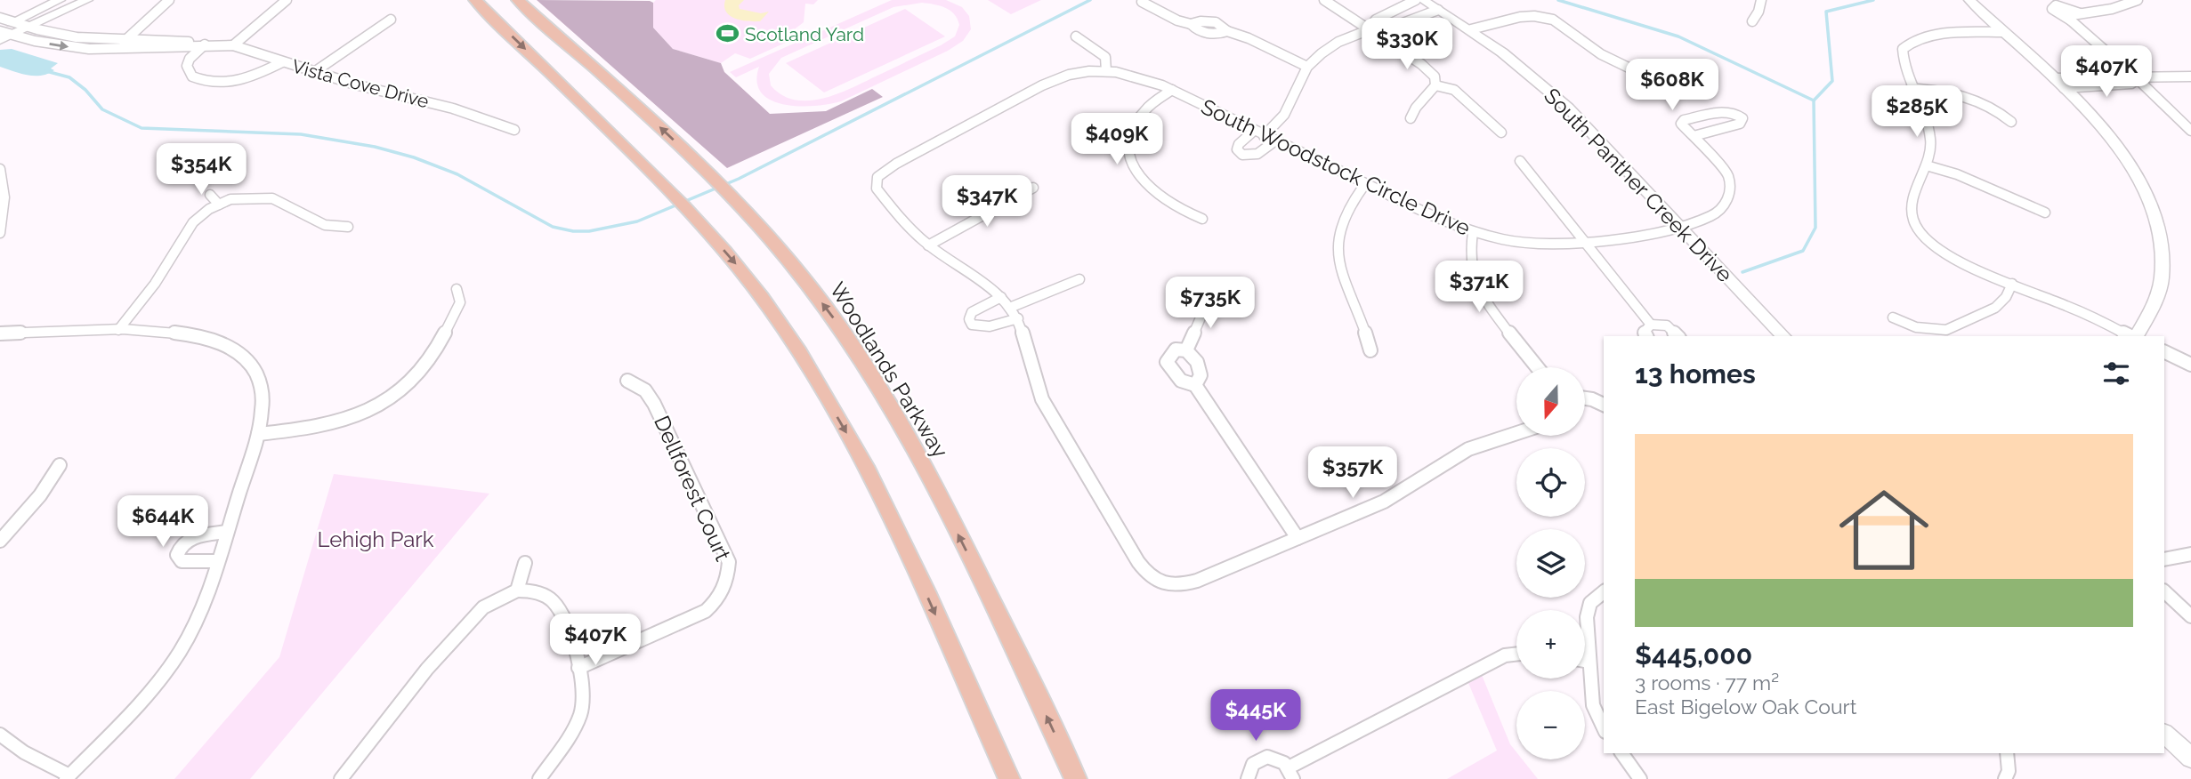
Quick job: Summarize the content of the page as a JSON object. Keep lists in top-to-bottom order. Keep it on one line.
{"streets":{"main road":["Woodlands Parkway"],"street":["Vista Cove Drive","South Woodstock Circle Drive","South Panther Creek Drive","Dellforest Court"]},"crossings":[["South Woodstock Circle Drive","South Panther Creek Drive"]],"parks":["Lehigh Park"],"places":{"sports":["Scotland Yard"]},"north":"bottom","page":{"price":["$330K","$407K","$608K","$285K","$409K","$354K","$347K","$371K","$735K","$357K","$644K","$407K","$445K"],"heading":"13 homes","map_buttons":["+","−"],"list":[{"name":"$445,000","note":"3 rooms · 77 m² · East Bigelow Oak Court"}]}}
